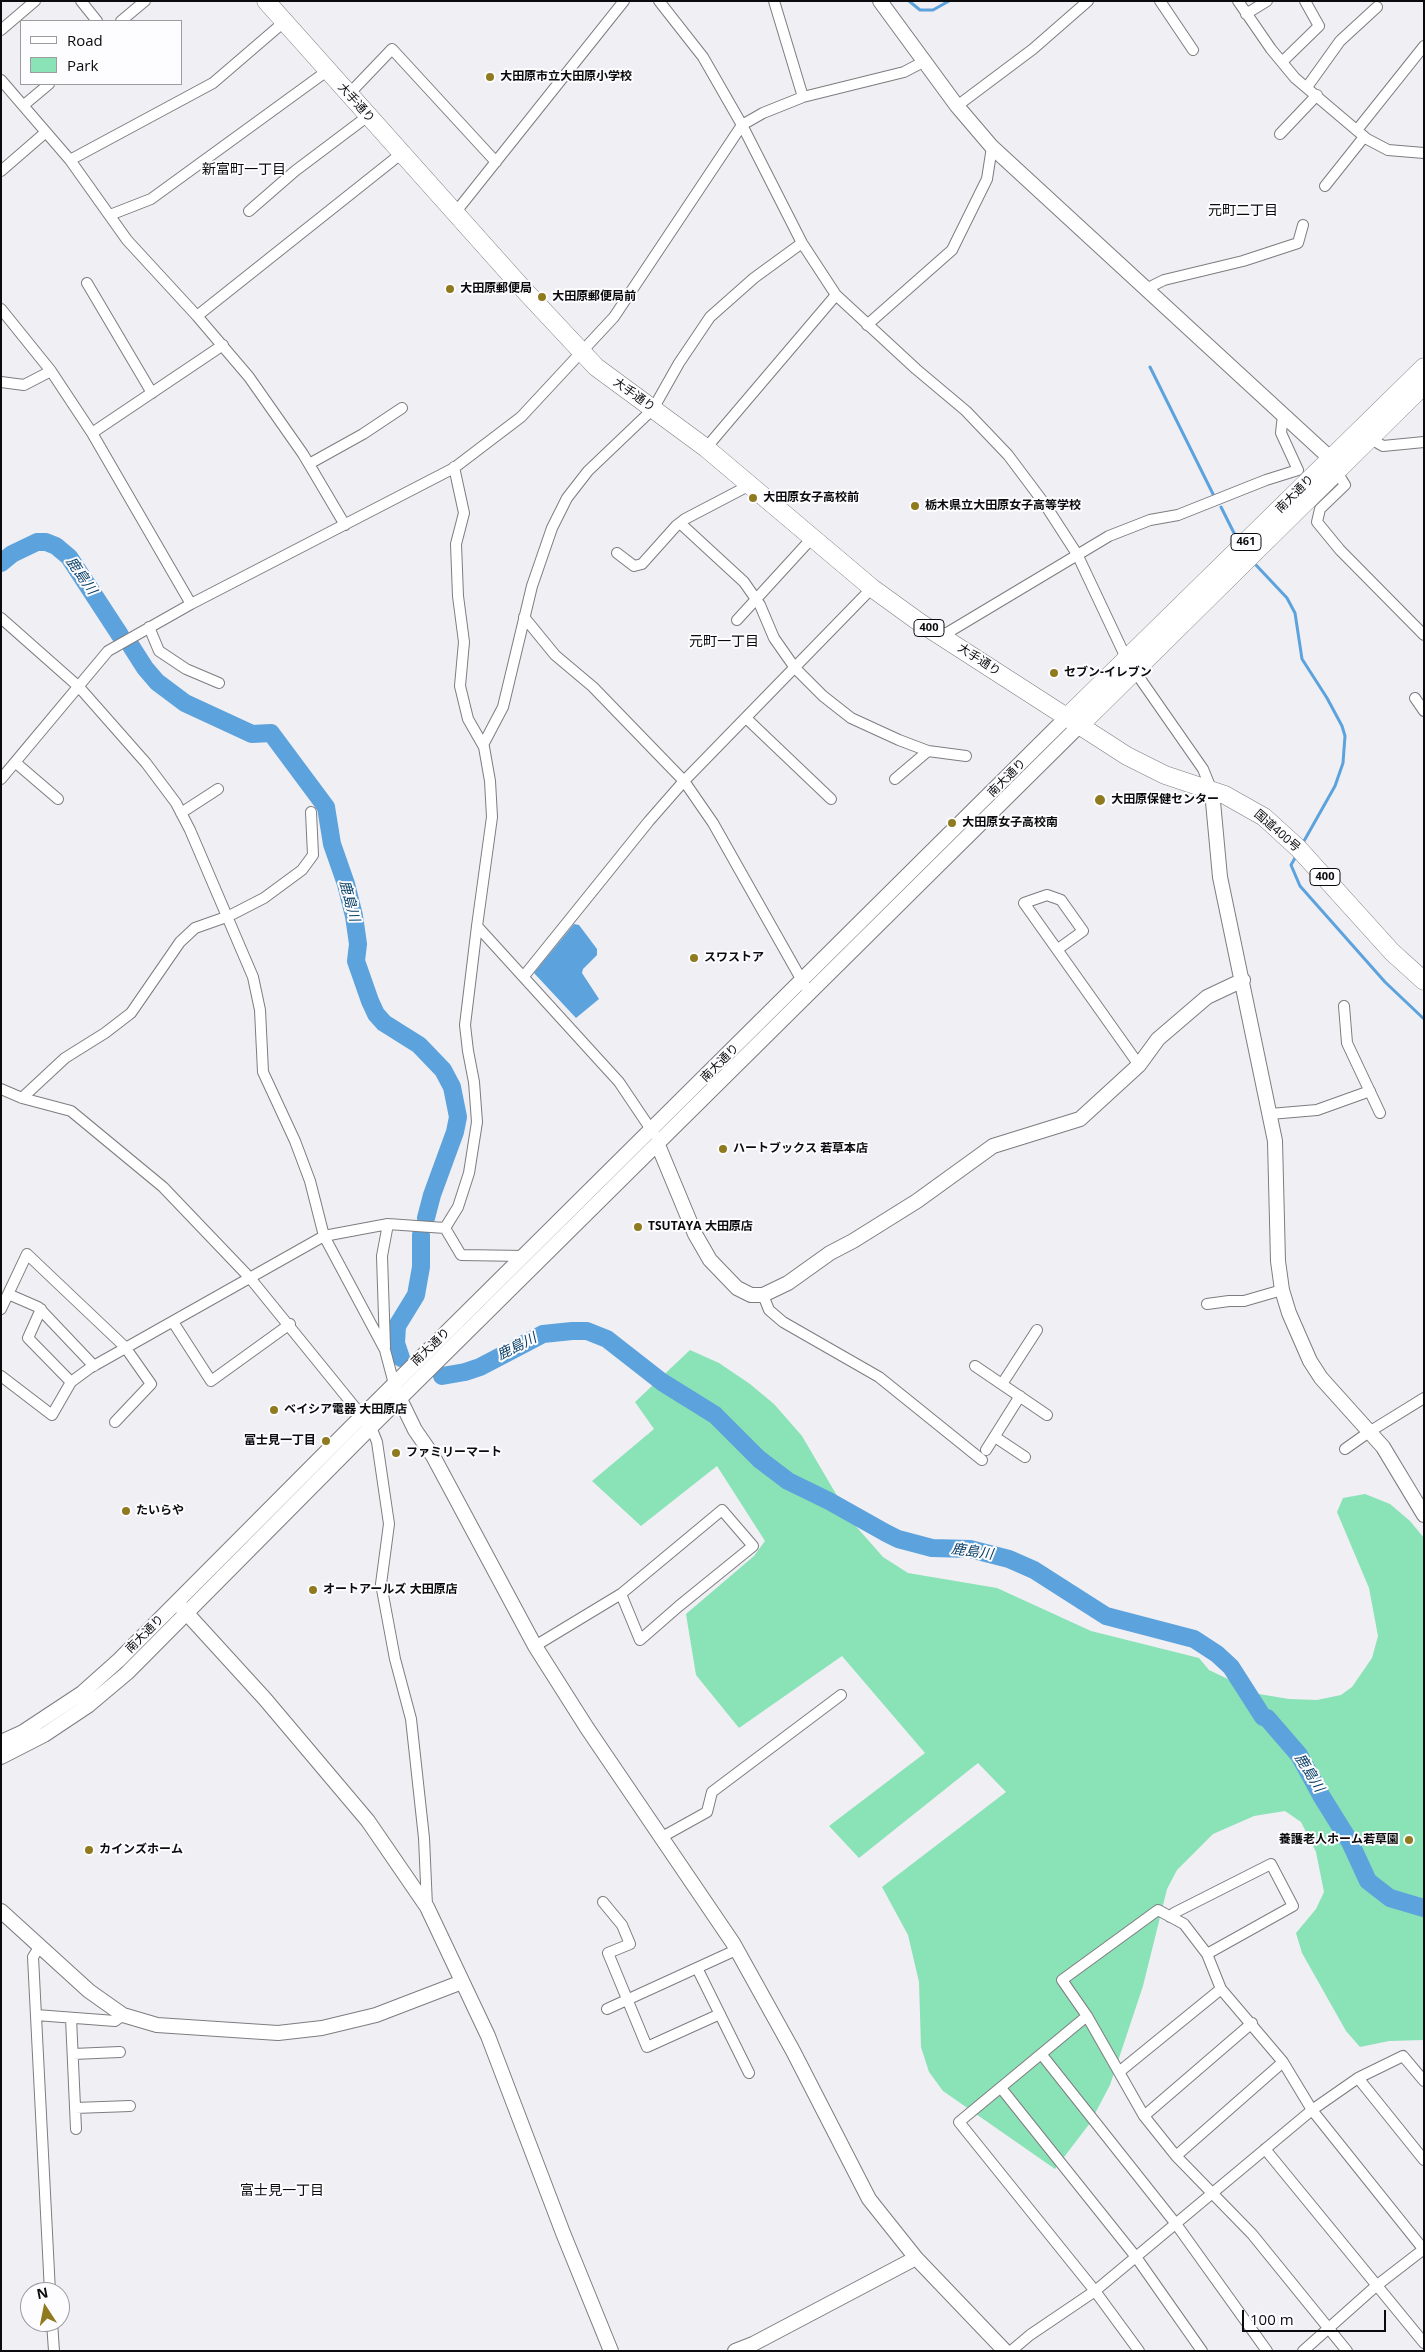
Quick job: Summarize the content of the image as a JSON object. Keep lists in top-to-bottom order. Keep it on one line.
{"streets":{"highway":["大手通り","南大通り","461","400","国道400号"]},"crossings":[["大手通り","南大通り"],["大手通り","国道400号"],["南大通り","国道400号"]],"districts":["新富町一丁目","元町二丁目","元町一丁目","富士見一丁目"],"water":["鹿島川"],"places":["大田原市立大田原小学校","大田原郵便局","大田原郵便局前","大田原女子高校前","栃木県立大田原女子高等学校","セブン-イレブン","大田原保健センター","大田原女子高校南","スワストア","ハートブックス 若草本店","TSUTAYA 大田原店","ベイシア電器 大田原店","富士見一丁目","ファミリーマート","たいらや","オートアールズ 大田原店","養護老人ホーム若草園","カインズホーム"],"legend":["Road","Park"],"scale_bar":"100 m","north":"top"}
